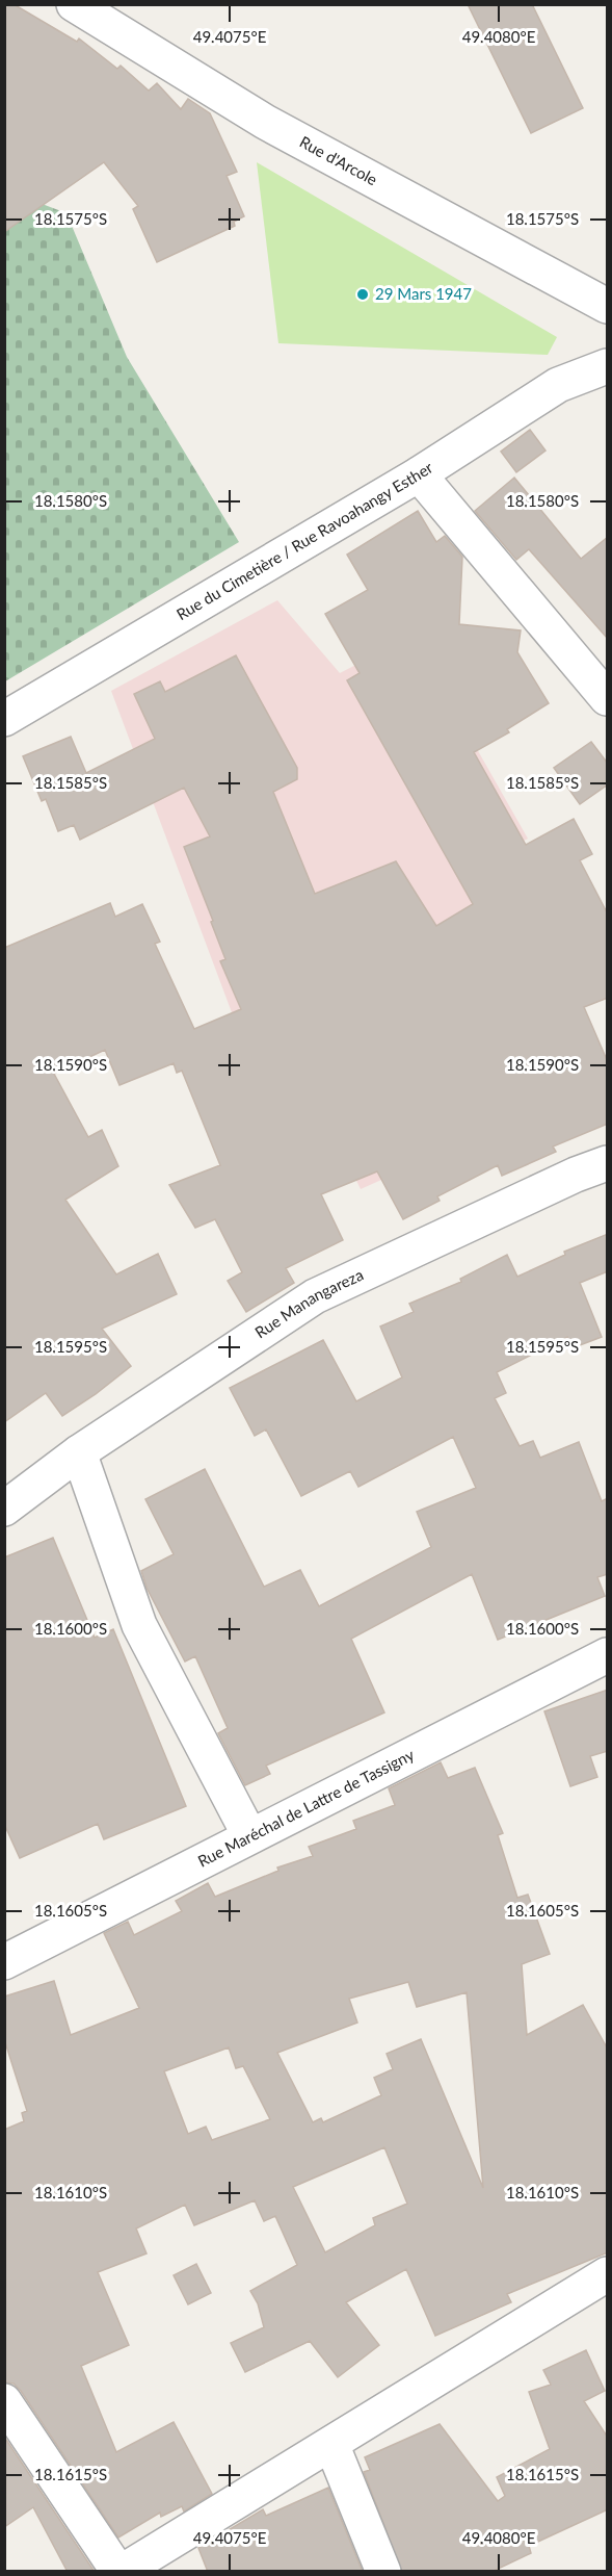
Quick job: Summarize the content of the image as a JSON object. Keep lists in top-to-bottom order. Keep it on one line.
{"streets":{"street":["Rue d'Arcole","Rue du Cimetière / Rue Ravoahangy Esther","Rue Manangareza","Rue Maréchal de Lattre de Tassigny"]},"places":["29 Mars 1947"],"coordinates":["49.4075°E","49.4080°E","18.1575°S","18.1580°S","18.1585°S","18.1590°S","18.1595°S","18.1600°S","18.1605°S","18.1610°S","18.1615°S"]}
